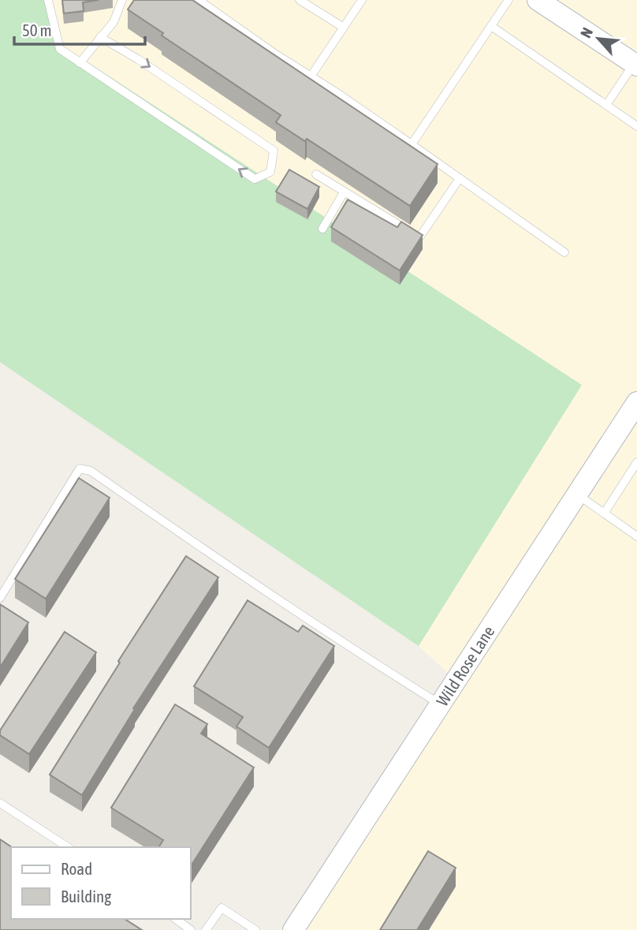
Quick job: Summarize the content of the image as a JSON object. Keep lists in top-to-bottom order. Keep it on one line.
{"streets":{"street":["Wild Rose Lane"]},"legend":["Road","Building"],"scale_bar":"50 m","north":"top left"}
